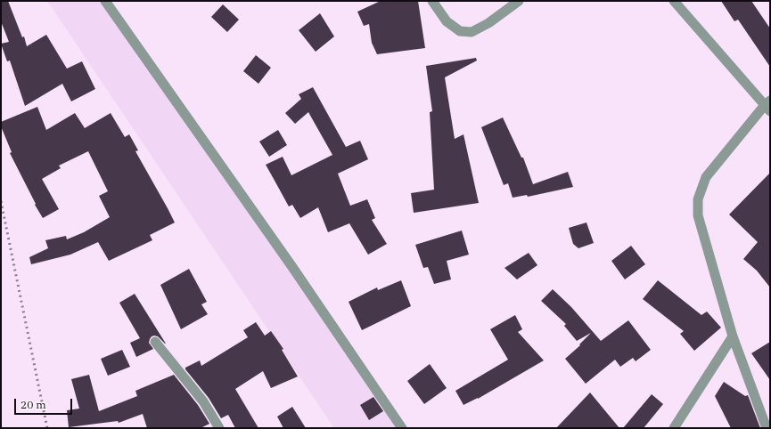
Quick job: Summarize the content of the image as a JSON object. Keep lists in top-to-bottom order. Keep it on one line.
{"scale_bar":"20 m"}
